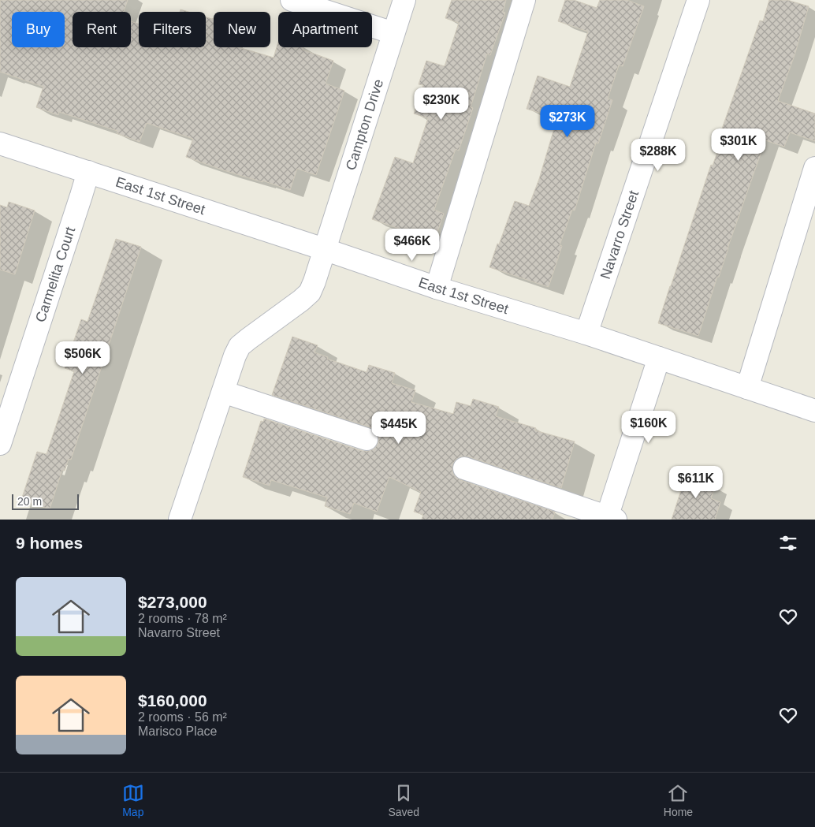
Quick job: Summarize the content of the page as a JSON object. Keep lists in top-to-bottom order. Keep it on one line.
{"streets":{"street":["Campton Drive","East 1st Street","Navarro Street","Carmelita Court"]},"crossings":[["Campton Drive","East 1st Street"],["East 1st Street","Navarro Street"],["East 1st Street","Carmelita Court"]],"scale_bar":"20 m","page":{"chip":["Buy","Rent","Filters","New","Apartment"],"price":["$230K","$273K","$301K","$288K","$466K","$506K","$160K","$445K","$611K"],"scale":"20 m","heading":"9 homes","list":[{"name":"$273,000","note":"2 rooms · 78 m² · Navarro Street"},{"name":"$160,000","note":"2 rooms · 56 m² · Marisco Place"}],"tabs":["Map","Saved","Home"]}}
